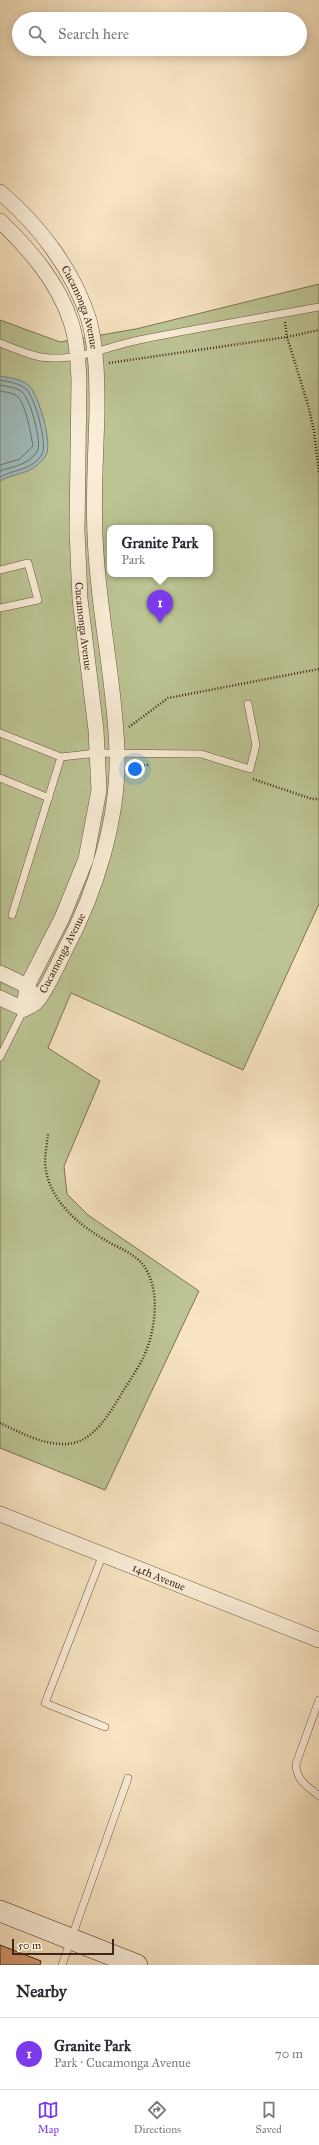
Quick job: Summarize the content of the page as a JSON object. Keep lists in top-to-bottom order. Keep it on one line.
{"streets":{"street":["Cucamonga Avenue","14th Avenue"]},"scale_bar":"50 m","page":{"search":"Search here","popup":["Granite Park","Park"],"pins":"1","scale":"50 m","heading":"Nearby","list":[{"mark":"1","name":"Granite Park","note":"Park · Cucamonga Avenue","value":"70 m"}],"nav":["Map","Directions","Saved"]}}
